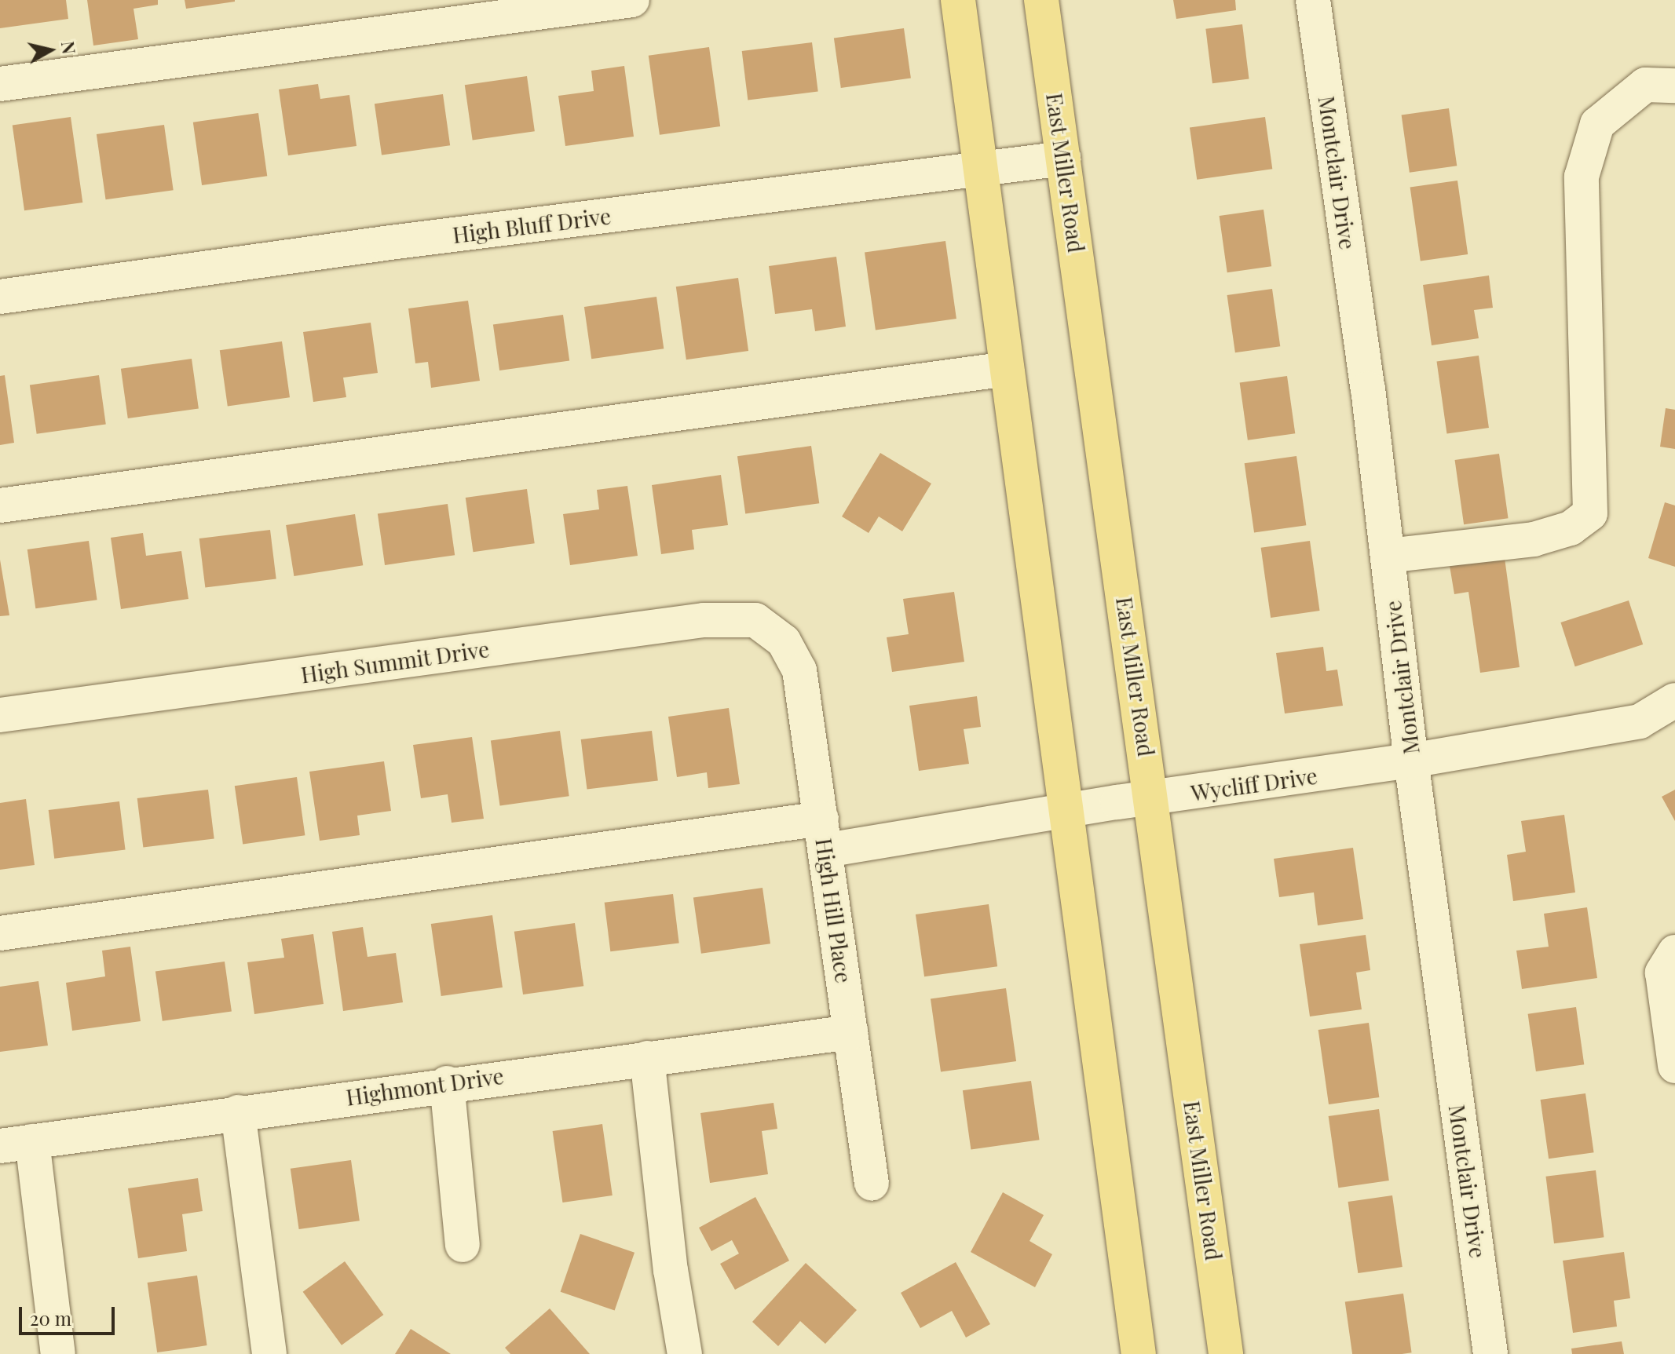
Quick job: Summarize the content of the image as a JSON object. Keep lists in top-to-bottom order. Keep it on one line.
{"streets":{"main road":["East Miller Road"],"street":["Montclair Drive","High Bluff Drive","High Summit Drive","Wycliff Drive","High Hill Place","Highmont Drive"]},"crossings":[["East Miller Road","High Bluff Drive"],["East Miller Road","Wycliff Drive"],["Montclair Drive","Wycliff Drive"],["High Summit Drive","High Hill Place"],["Wycliff Drive","High Hill Place"],["High Hill Place","Highmont Drive"]],"scale_bar":"20 m","north":"right"}
